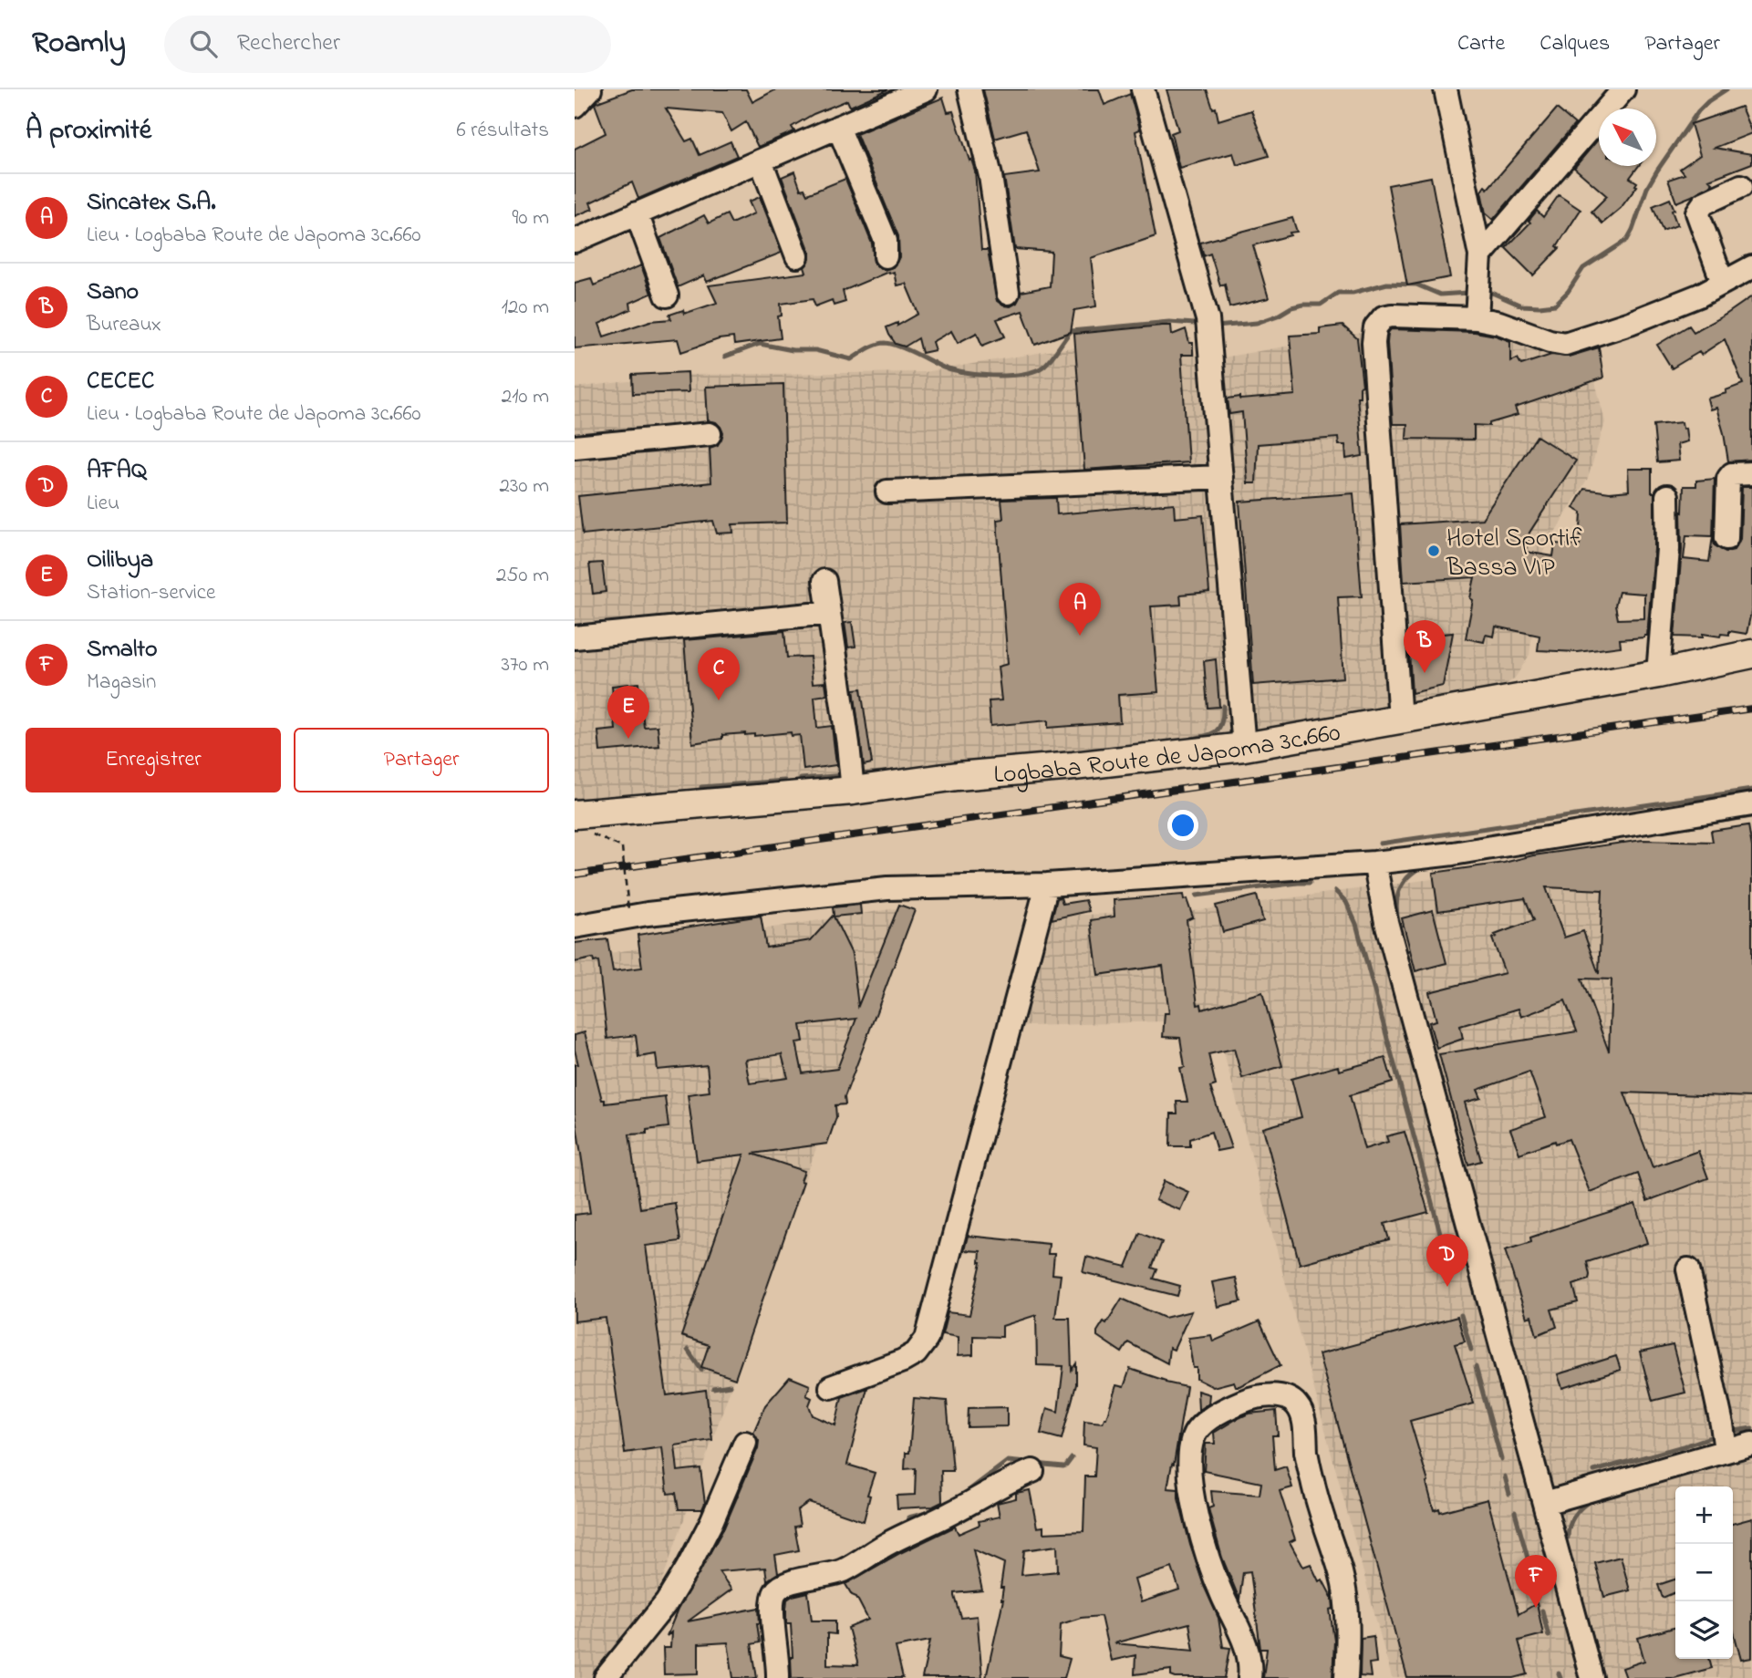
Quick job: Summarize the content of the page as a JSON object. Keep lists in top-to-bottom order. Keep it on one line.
{"streets":{"main road":["Logbaba Route de Japoma 3c.660"]},"places":["Hotel Sportif Bassa VIP"],"north":"top left","page":{"header":"Roamly","search":"Rechercher","nav":["Carte","Calques","Partager"],"heading":["À proximité","6 résultats"],"list":[{"mark":"A","name":"Sincatex S.A.","note":"Lieu · Logbaba Route de Japoma 3c.660","value":"90 m"},{"mark":"B","name":"Sano","note":"Bureaux","value":"120 m"},{"mark":"C","name":"CECEC","note":"Lieu · Logbaba Route de Japoma 3c.660","value":"210 m"},{"mark":"D","name":"AFAQ","note":"Lieu","value":"230 m"},{"mark":"E","name":"Oilibya","note":"Station-service","value":"250 m"},{"mark":"F","name":"Smalto","note":"Magasin","value":"370 m"}],"pins":["A","B","C","E","D","F"],"buttons":["Enregistrer","Partager"],"map_buttons":["+","−"]}}
